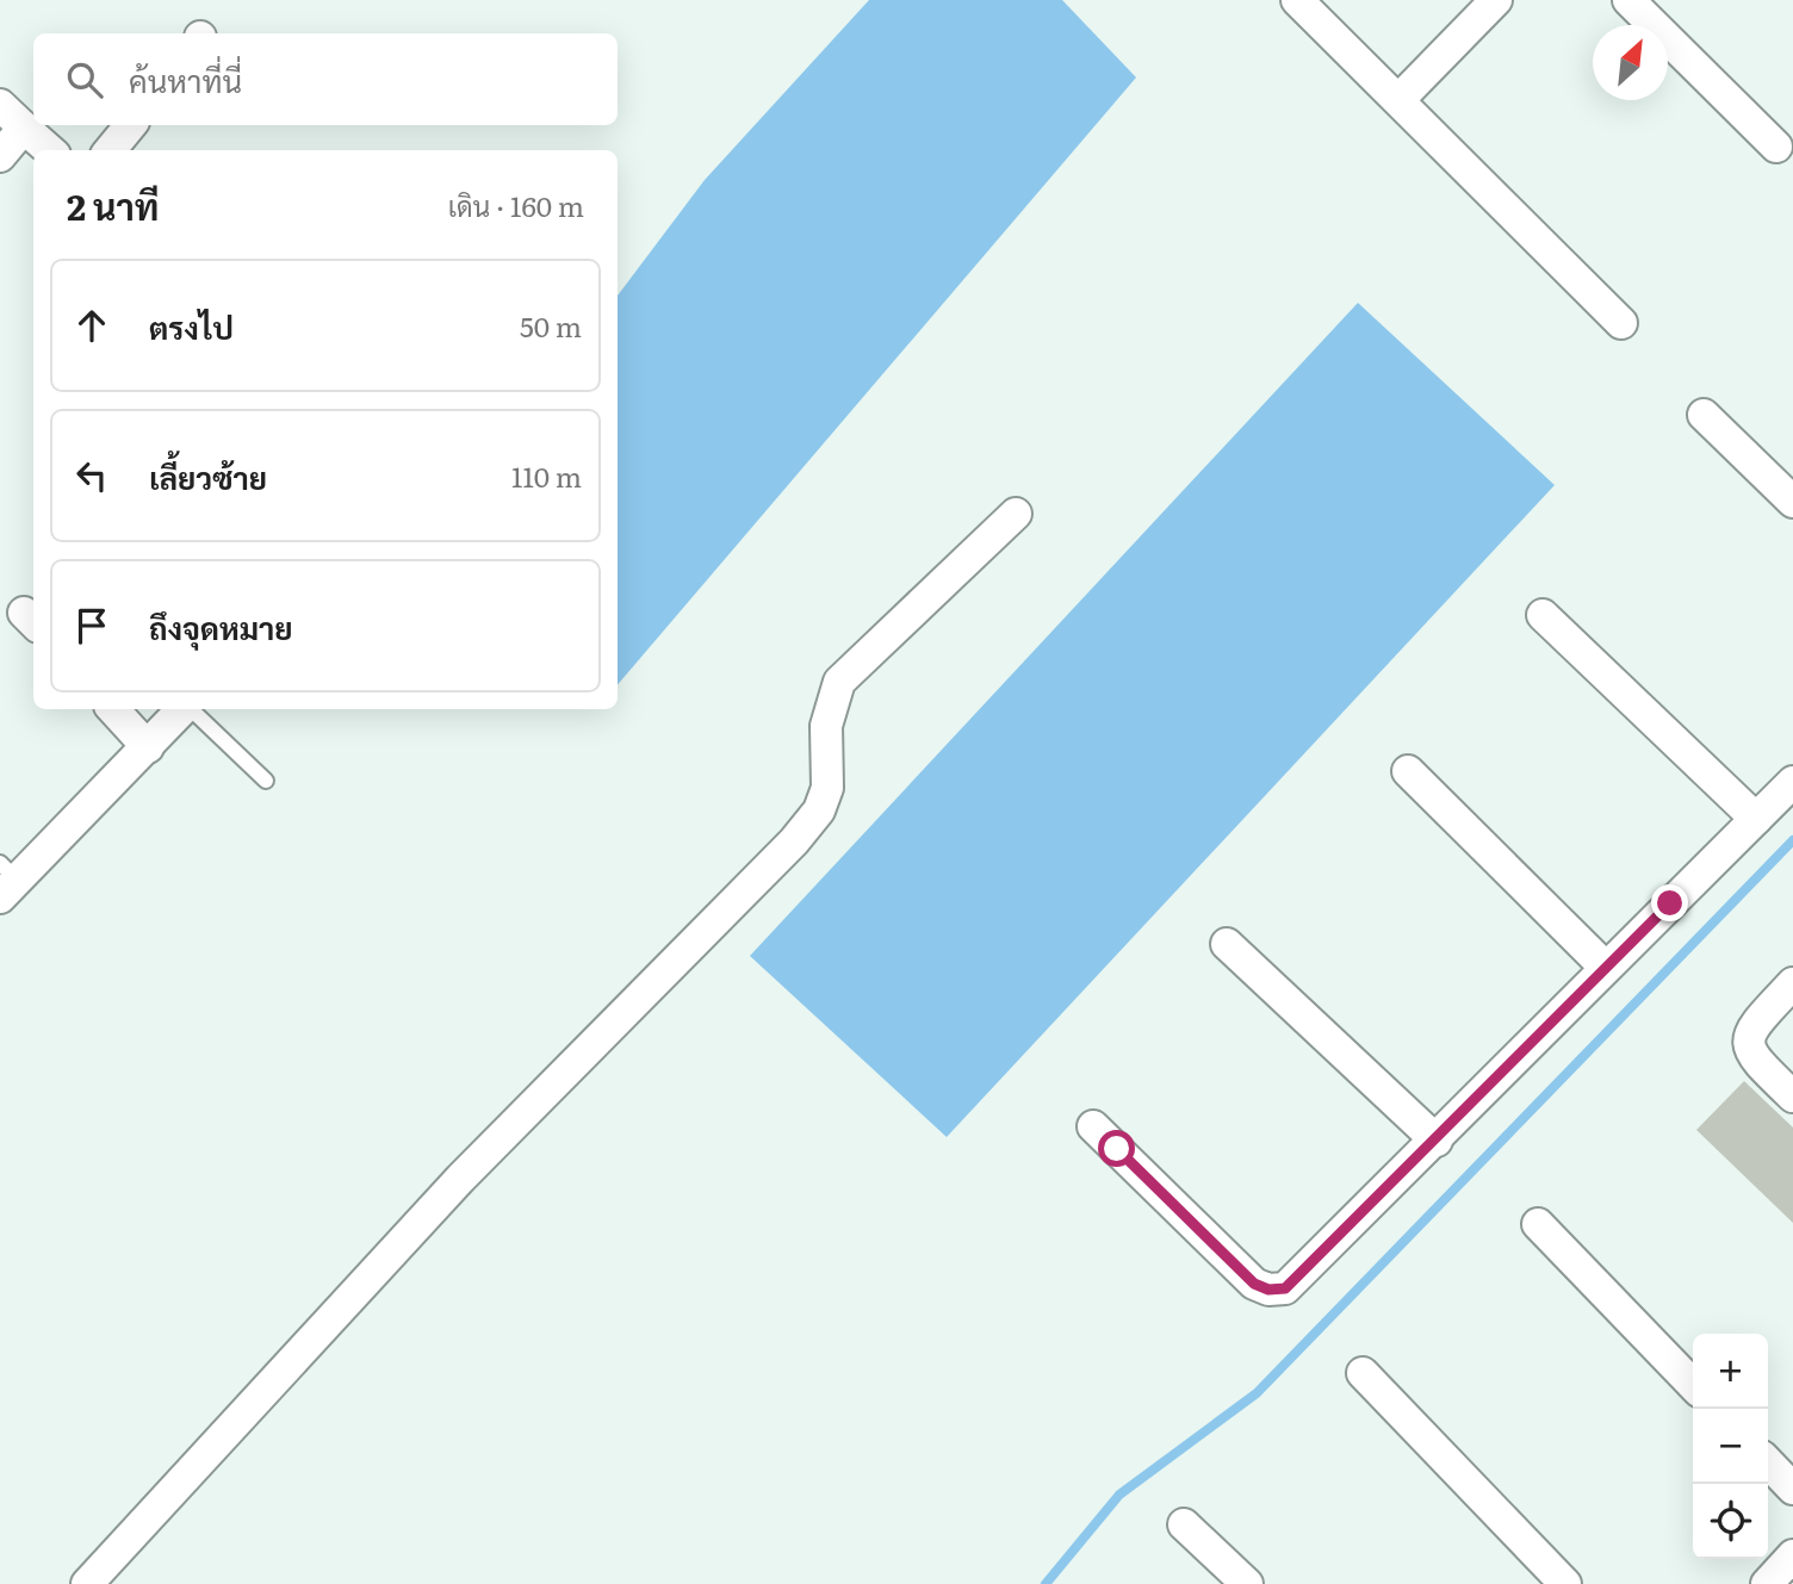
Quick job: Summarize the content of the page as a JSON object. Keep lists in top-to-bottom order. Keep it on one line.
{"north":"top right","page":{"search":"ค้นหาที่นี่","heading":["2 นาที","เดิน · 160 m"],"list":[["ตรงไป","50 m"],["เลี้ยวซ้าย","110 m"],"ถึงจุดหมาย"],"map_buttons":["+","−"]}}
